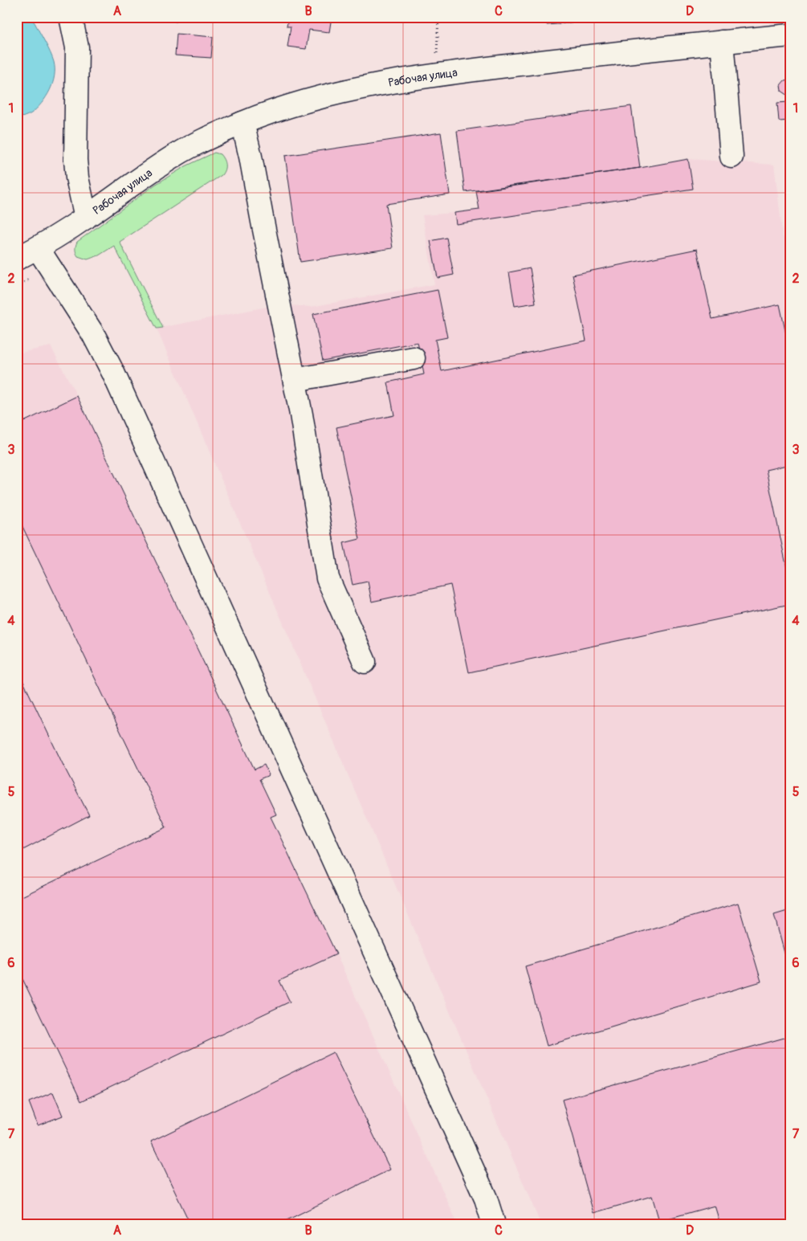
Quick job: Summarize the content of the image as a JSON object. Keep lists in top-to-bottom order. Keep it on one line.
{"streets":{"street":["Рабочая улица"]},"grid":{"columns":["A","B","C","D"],"rows":["1","2","3","4","5","6","7"]}}
